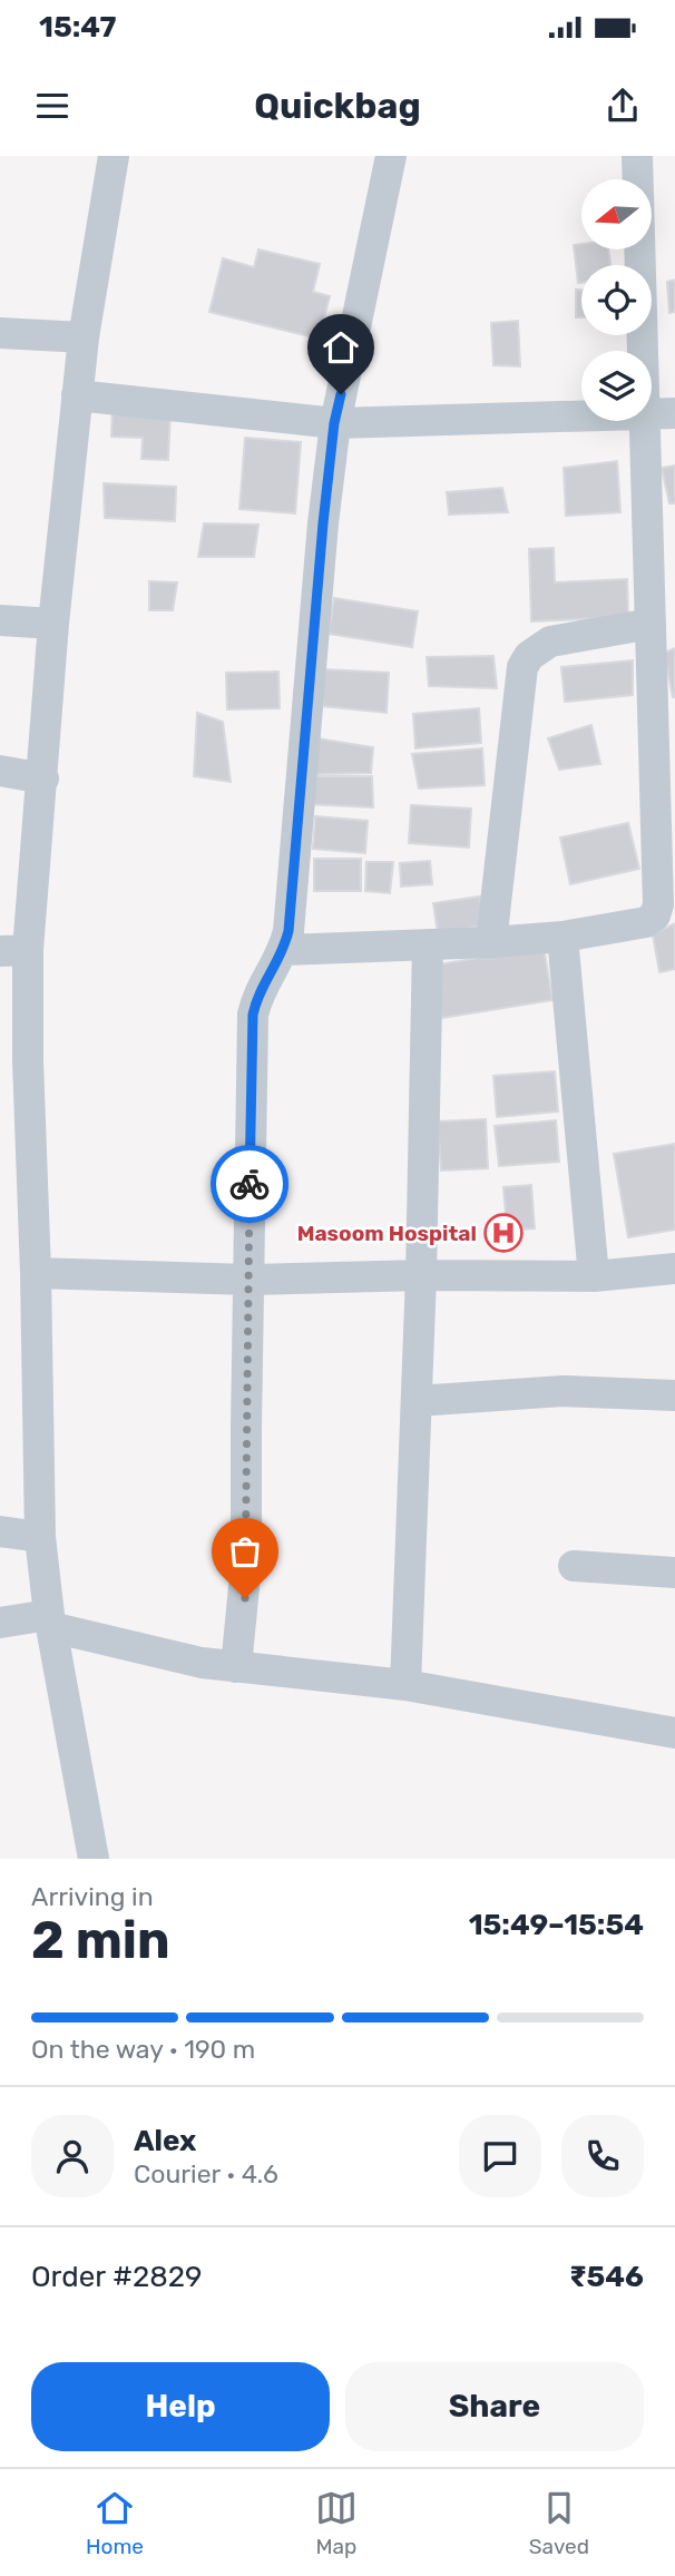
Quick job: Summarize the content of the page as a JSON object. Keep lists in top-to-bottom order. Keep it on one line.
{"places":{"hospital":["Masoom Hospital"]},"north":"left","page":{"status":"15:47","header":"Quickbag","heading":["2 min","Arriving in","15:49–15:54"],"panel":["Alex","Courier · 4.6","Order #2829","₹546"],"bar":"On the way · 190 m","buttons":["Help","Share"],"tabs":["Home","Map","Saved"]}}
